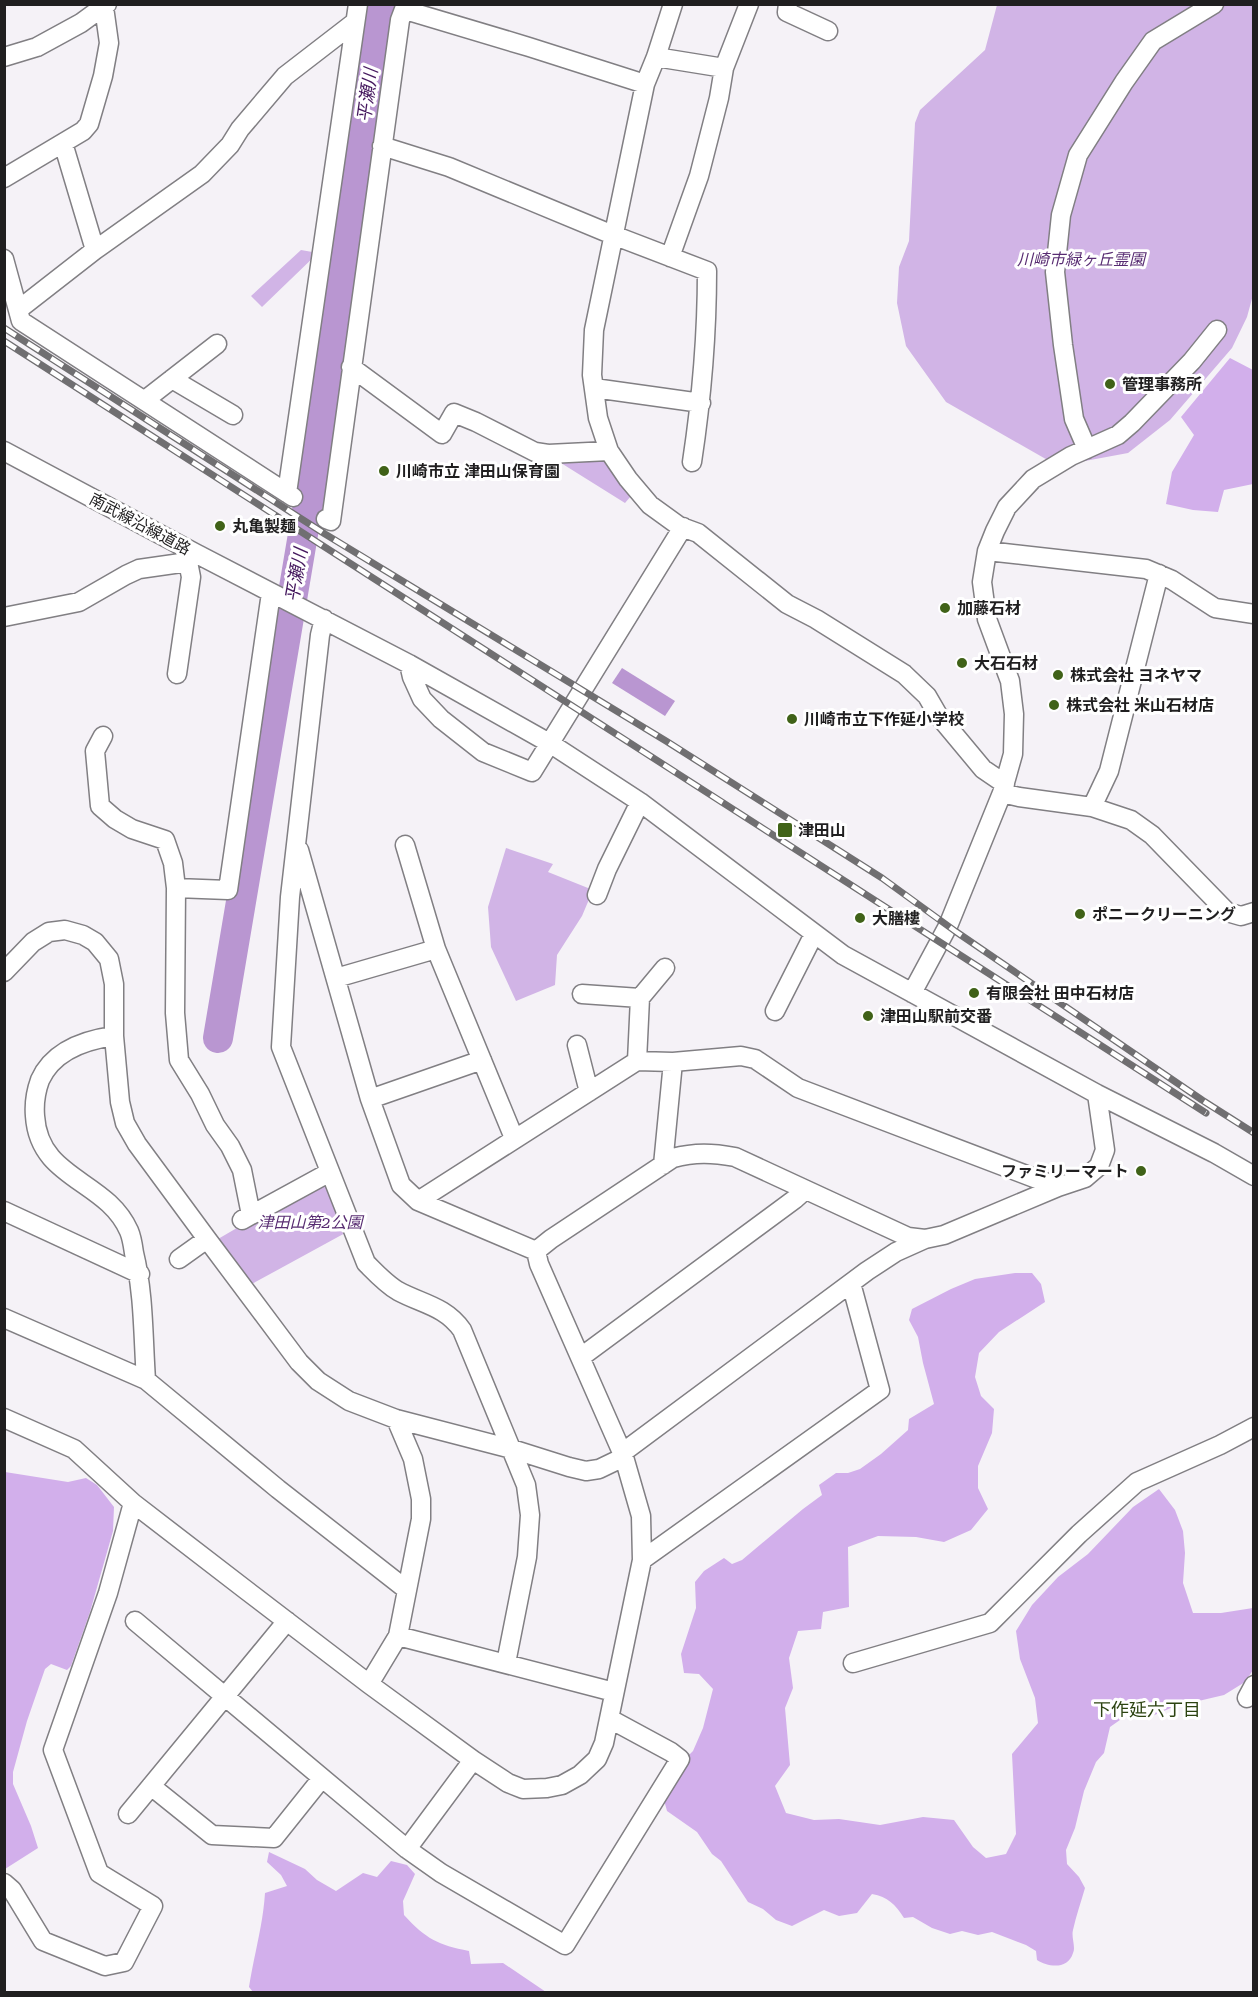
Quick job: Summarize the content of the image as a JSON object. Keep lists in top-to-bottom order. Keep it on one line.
{"streets":{"street":["南武線沿線道路"]},"districts":["下作延六丁目"],"water":["平瀬川"],"parks":["川崎市緑ヶ丘霊園","津田山第2公園"],"places":{"other":["管理事務所","川崎市立 津田山保育園","丸亀製麺","加藤石材","大石石材","株式会社 ヨネヤマ","株式会社 米山石材店","川崎市立下作延小学校","ポニークリーニング","大膳樓","有限会社 田中石材店","津田山駅前交番","ファミリーマート"],"transit":["津田山"]}}
